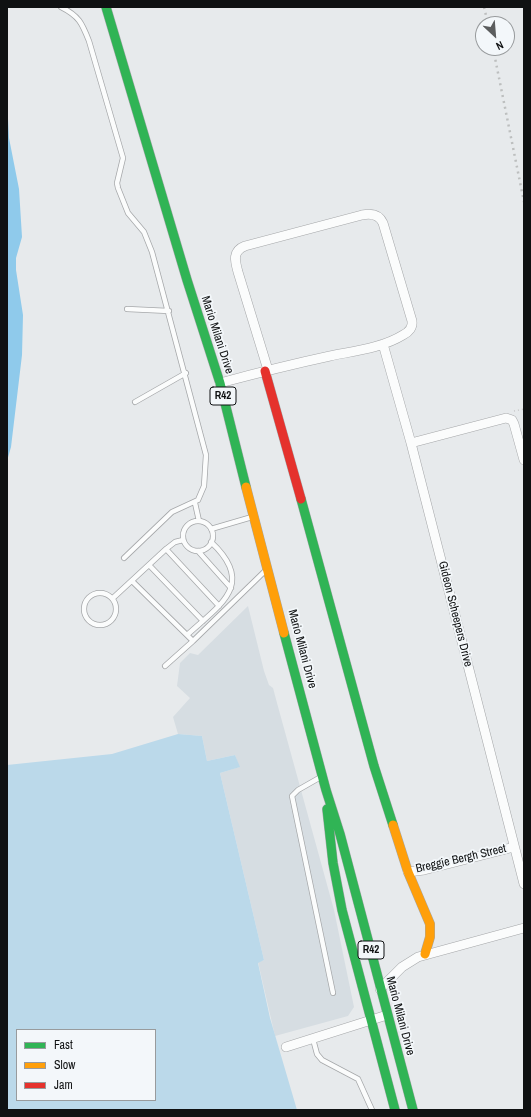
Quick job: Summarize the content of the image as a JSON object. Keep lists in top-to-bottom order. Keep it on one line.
{"streets":{"main road":["Mario Milani Drive","R42"],"street":["Gideon Scheepers Drive","Breggie Bergh Street"]},"crossings":[["Gideon Scheepers Drive","Breggie Bergh Street"]],"legend":["Fast","Slow","Jam"],"north":"bottom right"}
